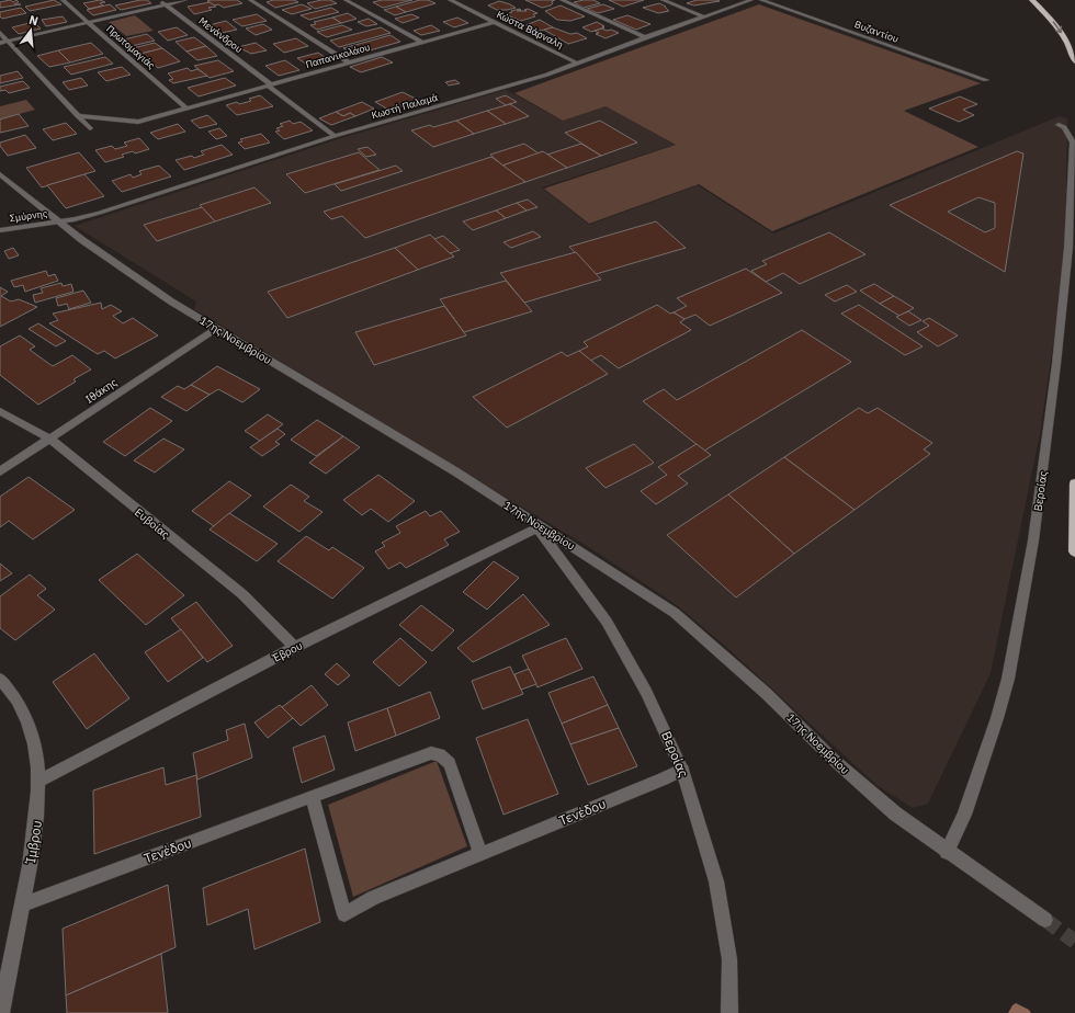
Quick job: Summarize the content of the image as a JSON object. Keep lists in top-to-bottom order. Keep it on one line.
{"streets":{"street":["Κώστα Βάρναλη","Βυζαντίου","Μενάνδρου","Πρωτομαγιάς","Παπανικολάου","Κωστή Παλαμά","Σμύρνης","17ης Νοεμβρίου","Ιθάκης","Βεροίας","Ευβοίας","Έβρου","Τενέδου","Ίμβρου"]},"crossings":[["Κώστα Βάρναλη","Παπανικολάου"],["Κώστα Βάρναλη","Κωστή Παλαμά"],["Μενάνδρου","Παπανικολάου"],["Μενάνδρου","Κωστή Παλαμά"],["Πρωτομαγιάς","Παπανικολάου"],["Κωστή Παλαμά","Σμύρνης"],["Κωστή Παλαμά","17ης Νοεμβρίου"],["Σμύρνης","17ης Νοεμβρίου"],["17ης Νοεμβρίου","Ιθάκης"],["17ης Νοεμβρίου","Βεροίας"],["Ιθάκης","Ευβοίας"],["Βεροίας","Έβρου"],["Βεροίας","Τενέδου"],["Ευβοίας","Έβρου"],["Έβρου","Ίμβρου"],["Τενέδου","Ίμβρου"]],"north":"top"}
